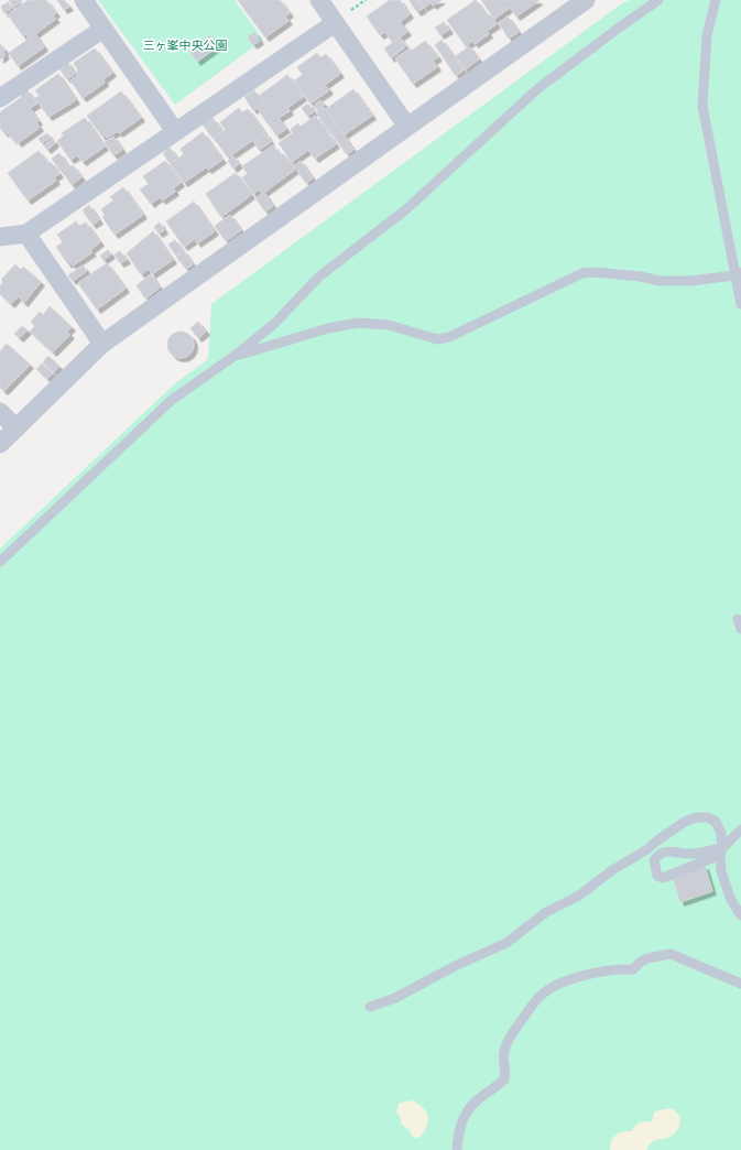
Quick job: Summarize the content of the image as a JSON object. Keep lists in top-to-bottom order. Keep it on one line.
{"parks":["三ヶ峯中央公園"]}
